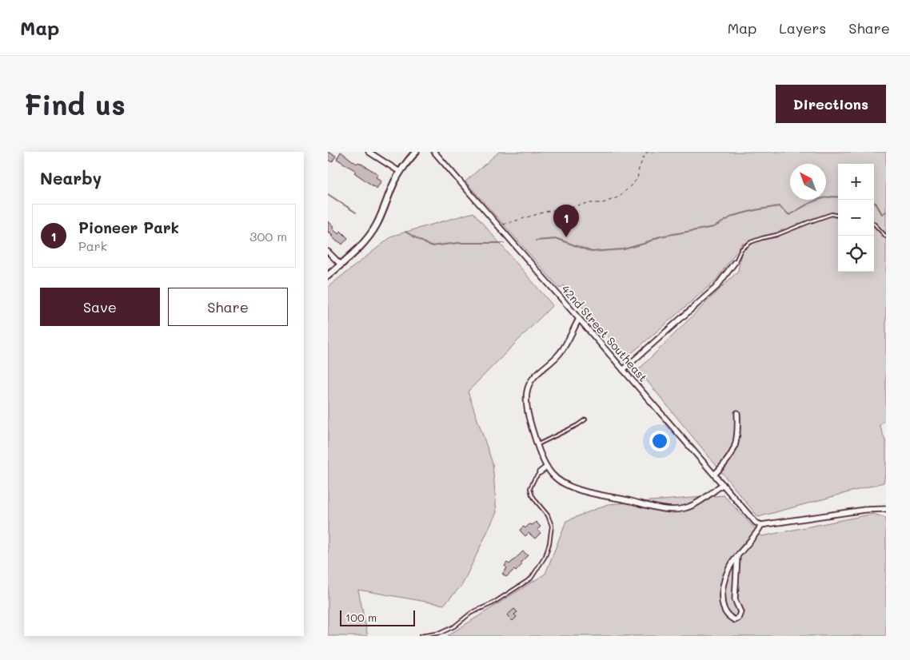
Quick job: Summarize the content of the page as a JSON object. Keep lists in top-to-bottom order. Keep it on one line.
{"streets":{"street":["42nd Street Southeast"]},"scale_bar":"100 m","north":"top left","page":{"header":"Map","nav":["Map","Layers","Share"],"buttons":["Directions",["Save","Share"]],"title":"Find us","heading":"Nearby","map_buttons":["+","−"],"list":[{"mark":"1","name":"Pioneer Park","note":"Park","value":"300 m"}],"pins":"1","scale":"100 m"}}
